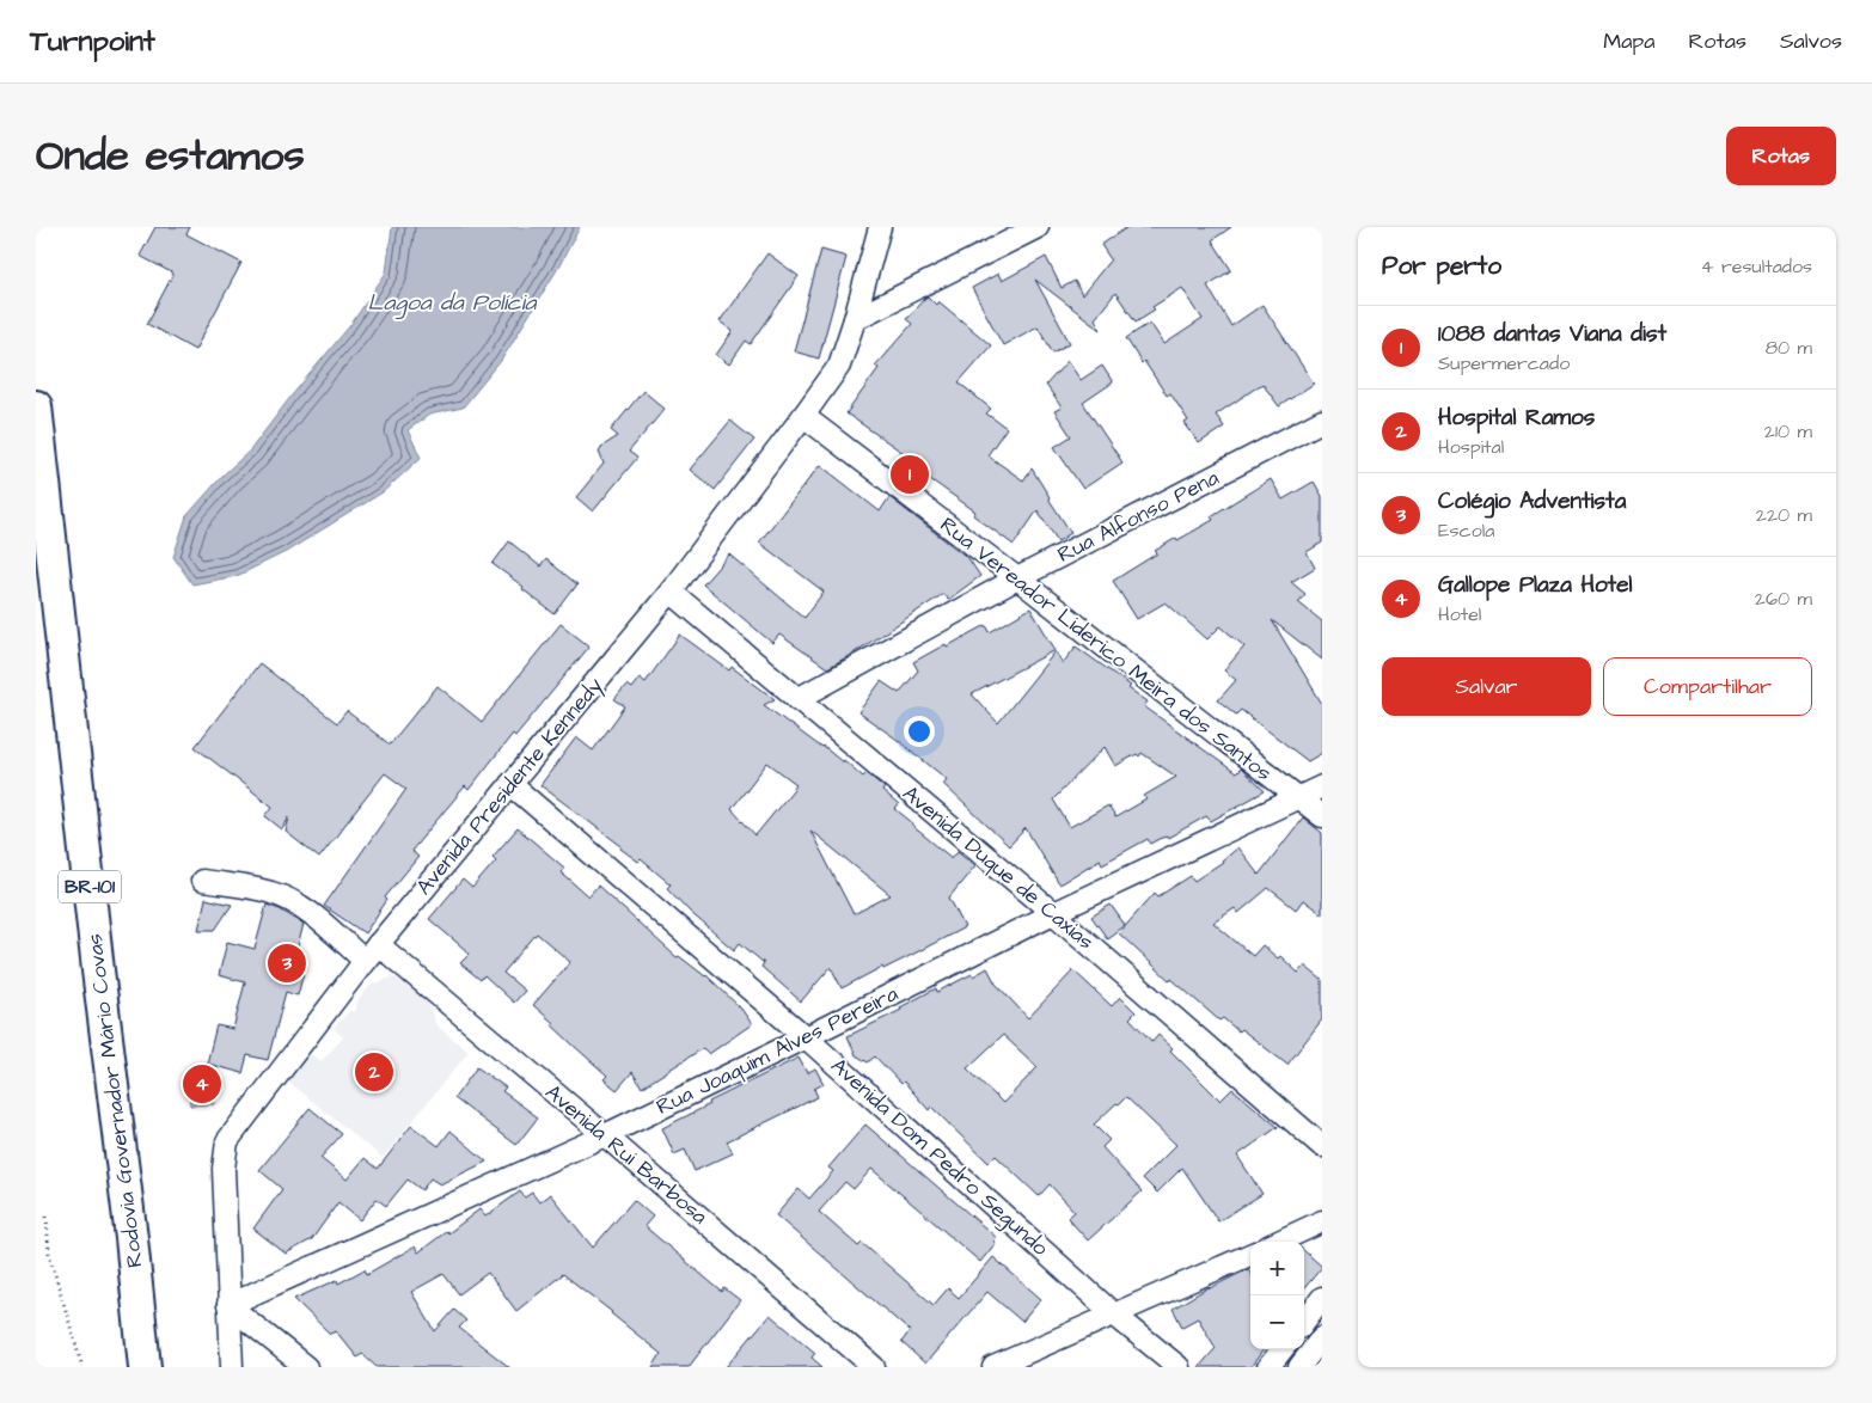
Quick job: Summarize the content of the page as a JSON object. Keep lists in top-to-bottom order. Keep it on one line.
{"streets":{"highway":["BR-101","Rodovia Governador Mário Covas"],"street":["Rua Alfonso Pena","Rua Vereador Liderico Meira dos Santos","Avenida Presidente Kennedy","Avenida Duque de Caxias","Rua Joaquim Alves Pereira","Avenida Rui Barbosa","Avenida Dom Pedro Segundo"]},"crossings":[["Rua Alfonso Pena","Rua Vereador Liderico Meira dos Santos"],["Rua Alfonso Pena","Avenida Duque de Caxias"],["Rua Vereador Liderico Meira dos Santos","Avenida Presidente Kennedy"],["Rua Vereador Liderico Meira dos Santos","Rua Joaquim Alves Pereira"],["Avenida Presidente Kennedy","Avenida Duque de Caxias"],["Avenida Presidente Kennedy","Rua Joaquim Alves Pereira"],["Avenida Presidente Kennedy","Avenida Rui Barbosa"],["Avenida Presidente Kennedy","Avenida Dom Pedro Segundo"],["Avenida Duque de Caxias","Rua Joaquim Alves Pereira"],["Rua Joaquim Alves Pereira","Avenida Rui Barbosa"],["Rua Joaquim Alves Pereira","Avenida Dom Pedro Segundo"]],"water":["Lagoa da Polícia"],"page":{"header":"Turnpoint","nav":["Mapa","Rotas","Salvos"],"title":"Onde estamos","buttons":["Rotas",["Salvar","Compartilhar"]],"heading":["Por perto","4 resultados"],"list":[{"mark":"1","name":"1088 dantas Viana dist","note":"Supermercado","value":"80 m"},{"mark":"2","name":"Hospital Ramos","note":"Hospital","value":"210 m"},{"mark":"3","name":"Colégio Adventista","note":"Escola","value":"220 m"},{"mark":"4","name":"Gallope Plaza Hotel","note":"Hotel","value":"260 m"}],"pins":["1","3","2","4"],"map_buttons":["+","−"]}}
